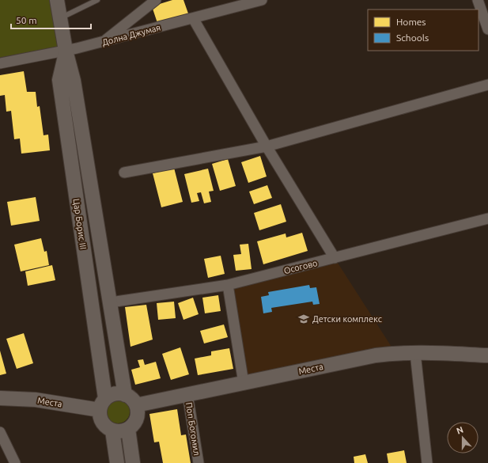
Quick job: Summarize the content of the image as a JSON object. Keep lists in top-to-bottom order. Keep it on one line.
{"streets":{"main road":["Цар Борис III","Места"],"street":["Долна Джумая","Осогово","Поп Богомил"]},"crossings":[["Долна Джумая","Цар Борис III"],["Цар Борис III","Осогово"],["Цар Борис III","Места"],["Места","Поп Богомил"]],"places":{"school or university":["Детски комплекс"]},"legend":["Homes","Schools"],"scale_bar":"50 m","north":"top"}
